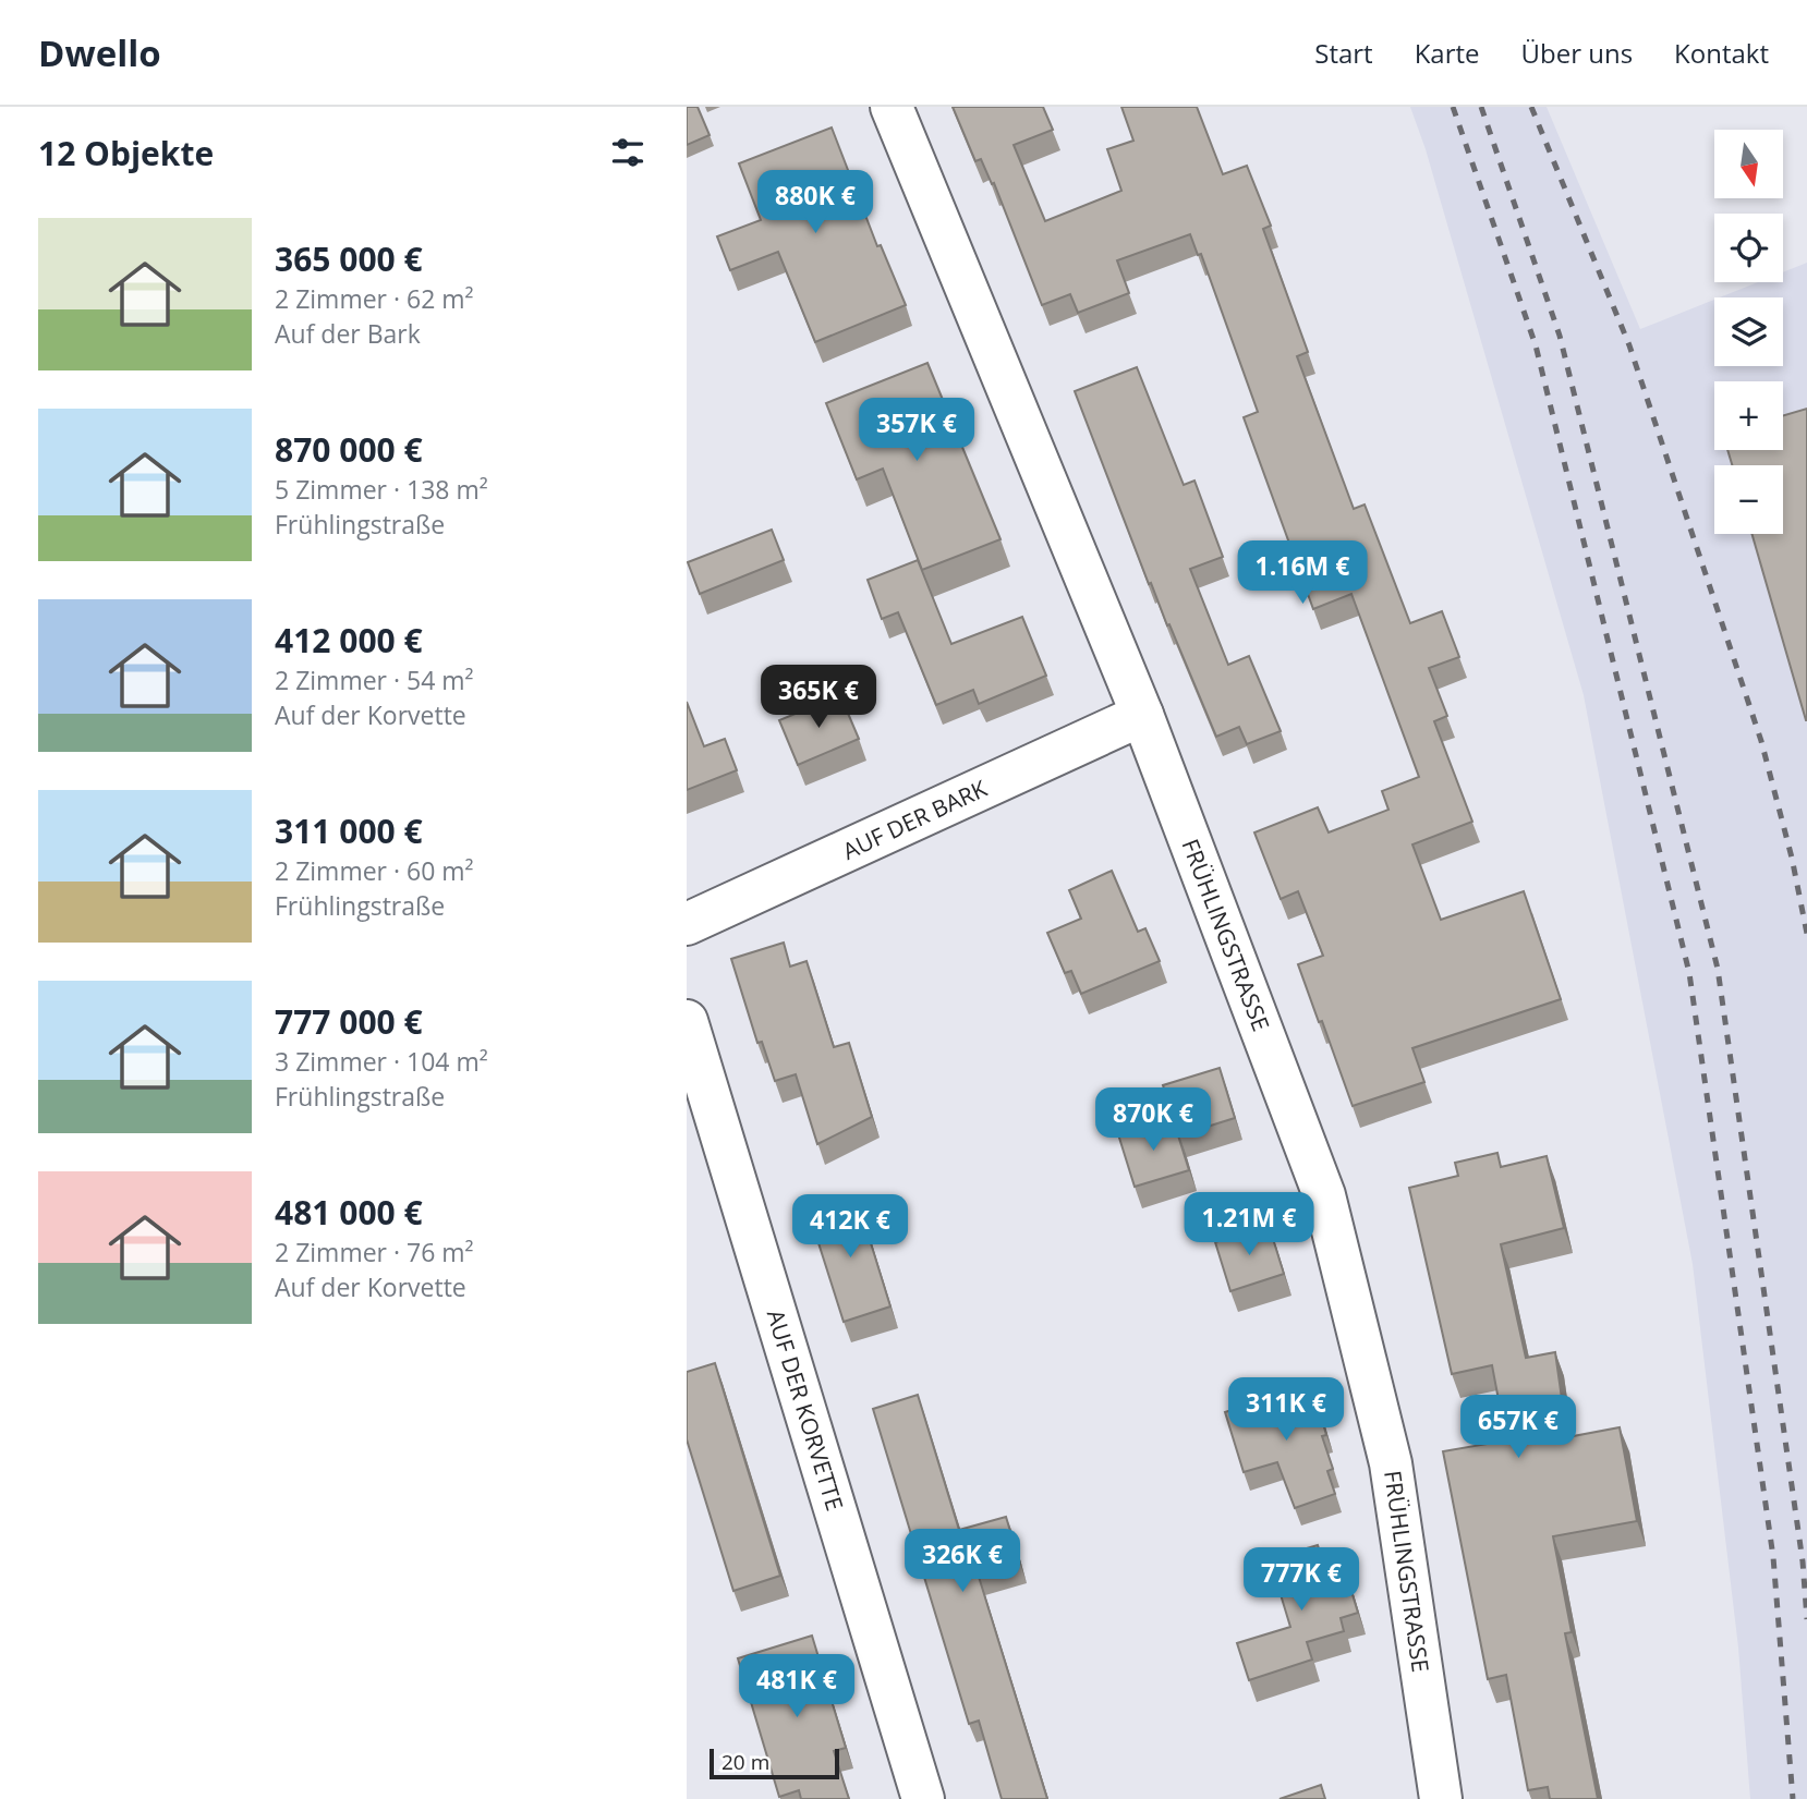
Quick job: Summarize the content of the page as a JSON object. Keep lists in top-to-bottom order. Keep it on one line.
{"streets":{"street":["AUF DER BARK","FRÜHLINGSTRASSE","AUF DER KORVETTE"]},"crossings":[["AUF DER BARK","FRÜHLINGSTRASSE"]],"scale_bar":"20 m","north":"bottom","page":{"header":"Dwello","nav":["Start","Karte","Über uns","Kontakt"],"heading":"12 Objekte","map_buttons":["+","−"],"price":["880K €","357K €","1.16M €","365K €","870K €","1.21M €","412K €","311K €","657K €","326K €","777K €","481K €"],"list":[{"name":"365 000 €","note":"2 Zimmer · 62 m² · Auf der Bark"},{"name":"870 000 €","note":"5 Zimmer · 138 m² · Frühlingstraße"},{"name":"412 000 €","note":"2 Zimmer · 54 m² · Auf der Korvette"},{"name":"311 000 €","note":"2 Zimmer · 60 m² · Frühlingstraße"},{"name":"777 000 €","note":"3 Zimmer · 104 m² · Frühlingstraße"},{"name":"481 000 €","note":"2 Zimmer · 76 m² · Auf der Korvette"}],"scale":"20 m"}}
